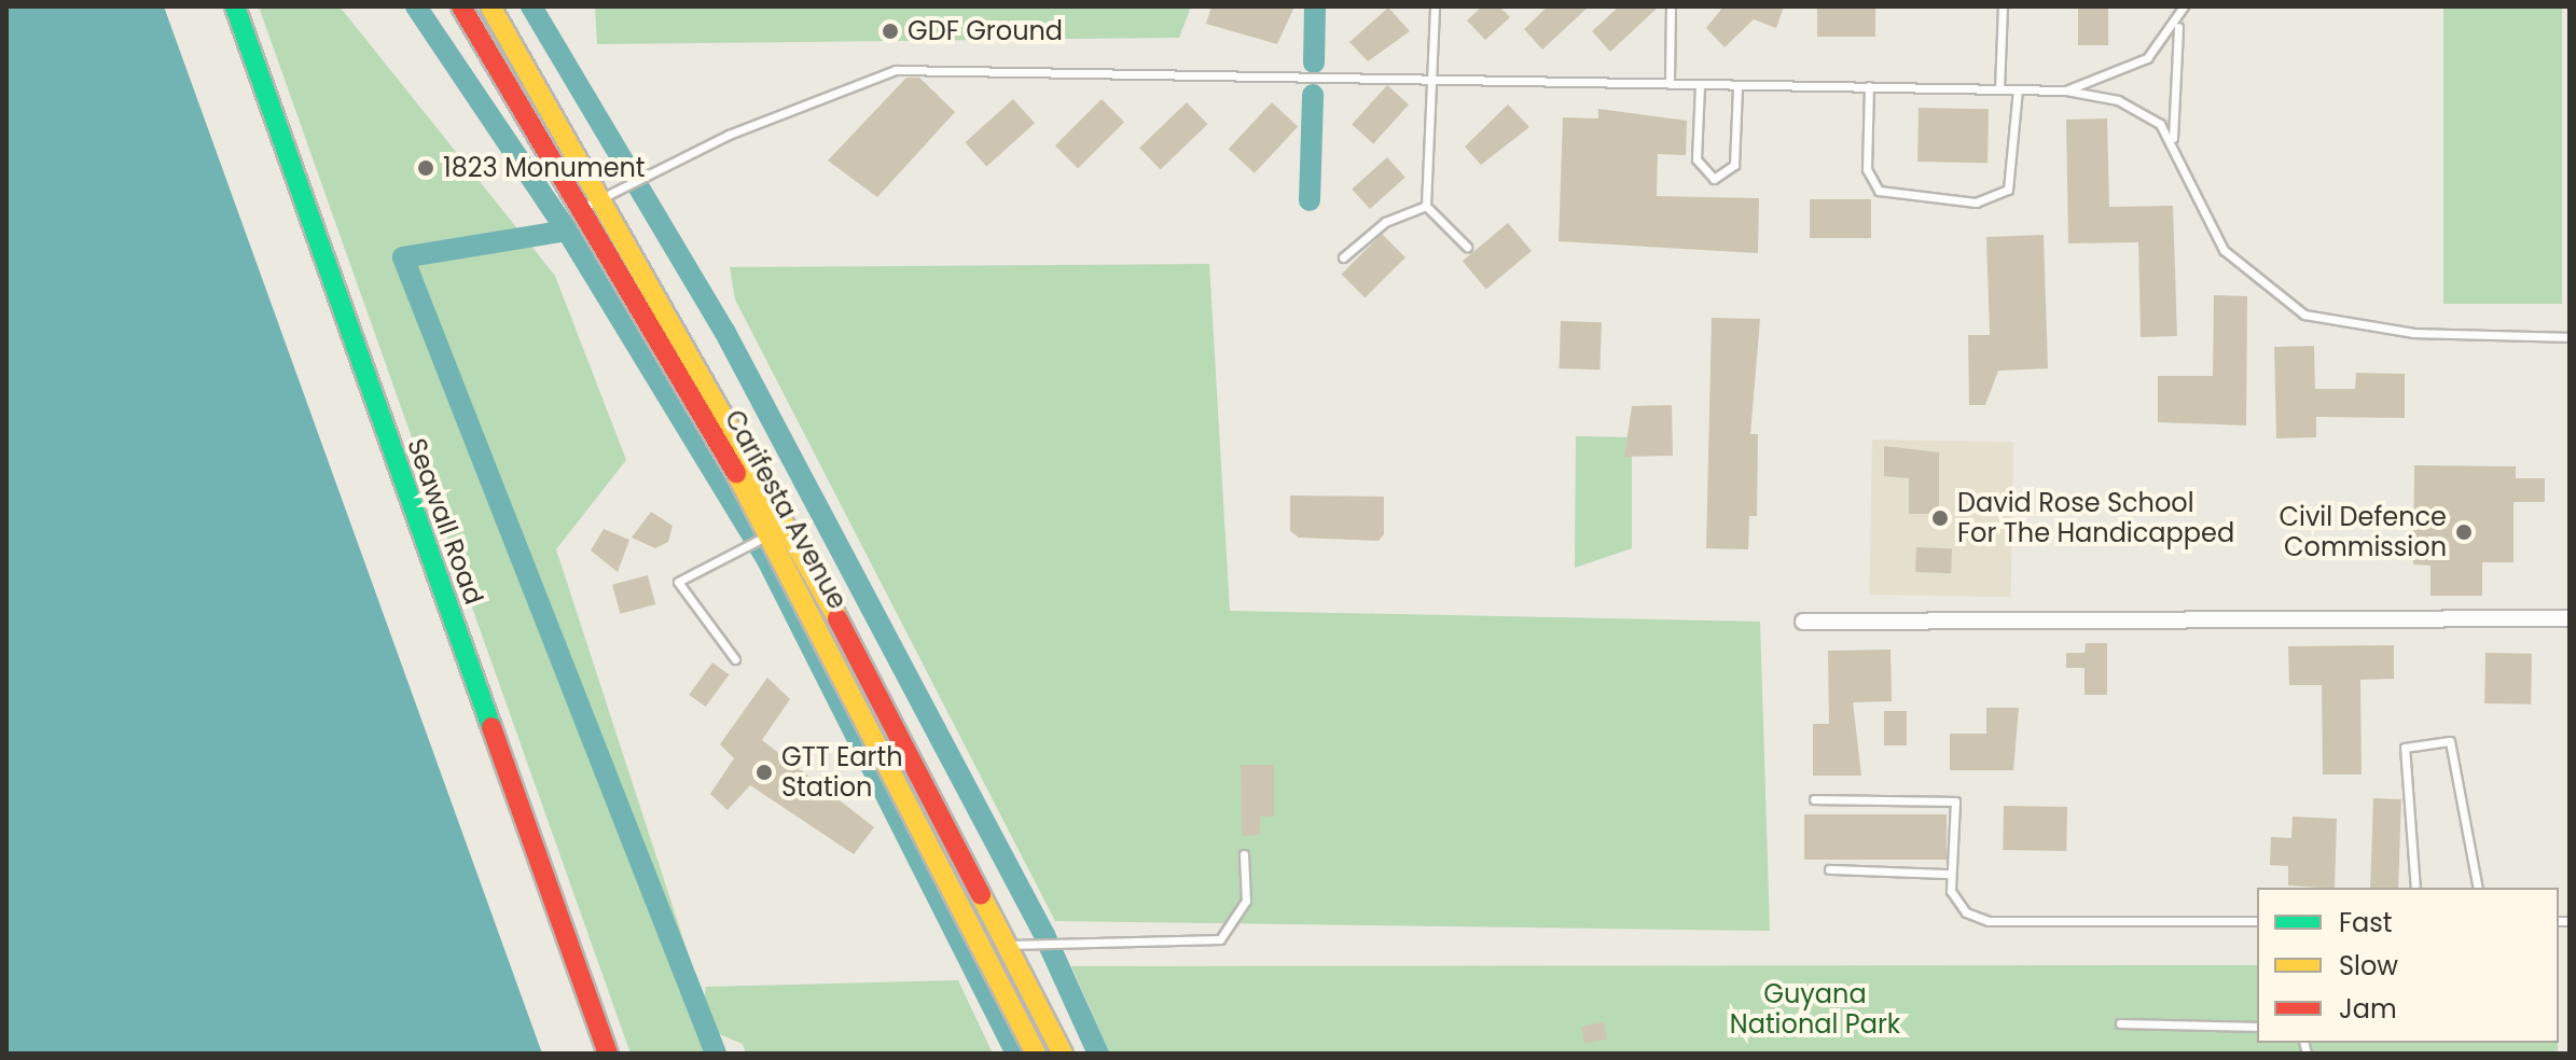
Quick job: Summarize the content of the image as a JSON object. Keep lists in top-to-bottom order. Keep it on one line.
{"streets":{"main road":["Carifesta Avenue","Seawall Road"]},"parks":["Guyana National Park"],"places":["GDF Ground","1823 Monument","David Rose School For The Handicapped","Civil Defence Commission","GTT Earth Station"],"legend":["Fast","Slow","Jam"]}
